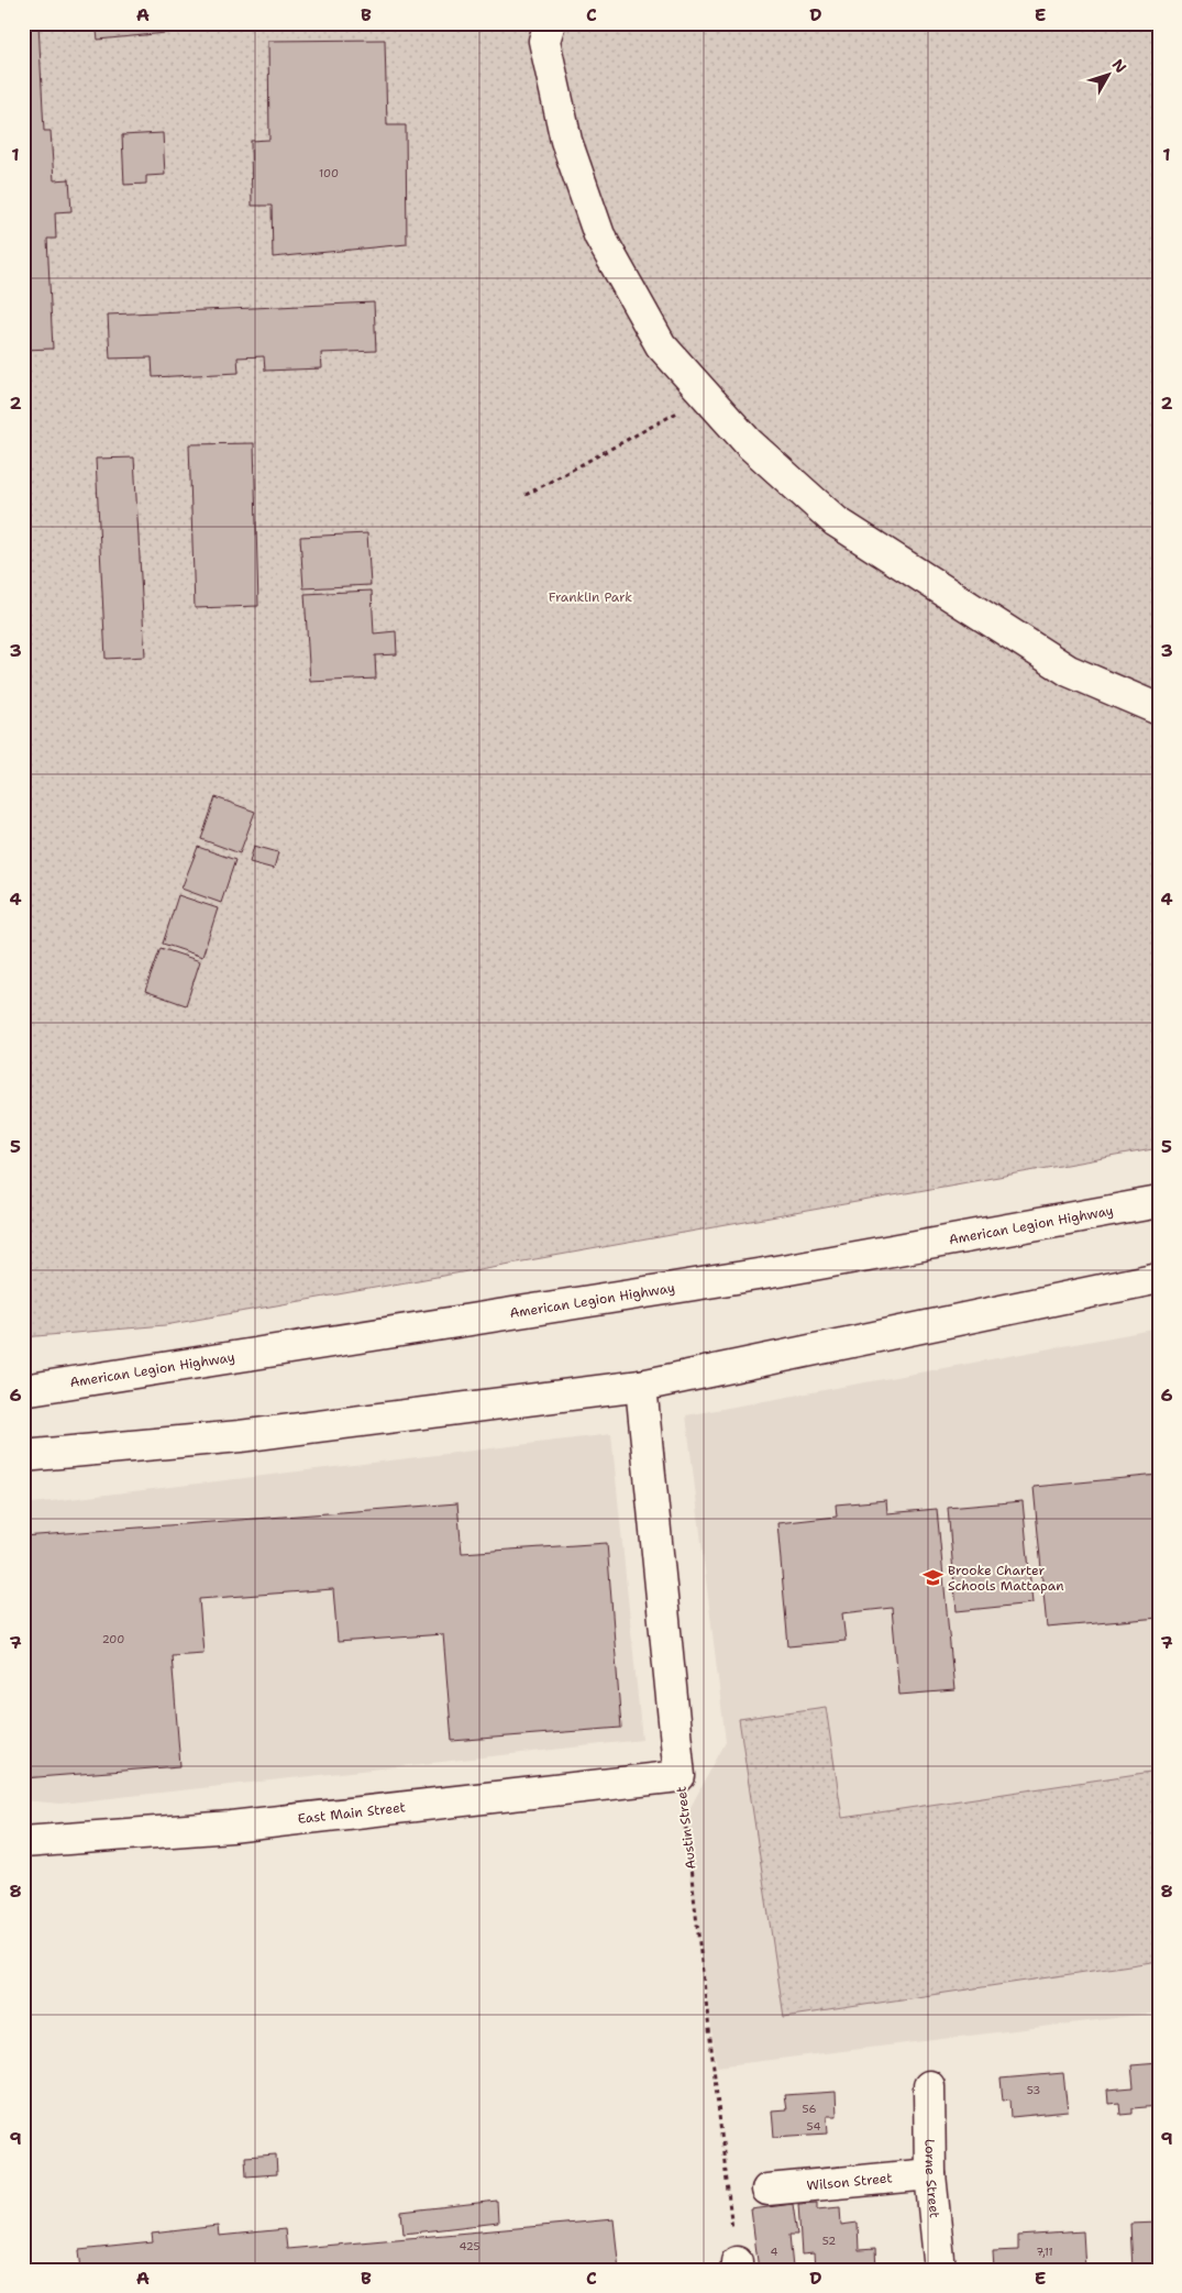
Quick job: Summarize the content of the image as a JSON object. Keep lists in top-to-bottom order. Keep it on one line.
{"streets":{"street":["American Legion Highway","East Main Street","Austin Street","Lorne Street","Wilson Street"]},"crossings":[["East Main Street","Austin Street"],["Lorne Street","Wilson Street"]],"parks":["Franklin Park"],"places":{"school or university":["Brooke Charter Schools Mattapan"]},"house_numbers":["100","200","53","56","54","52","425","4","7,11"],"north":"top right","grid":{"columns":["A","B","C","D","E"],"rows":["1","2","3","4","5","6","7","8","9"]}}
